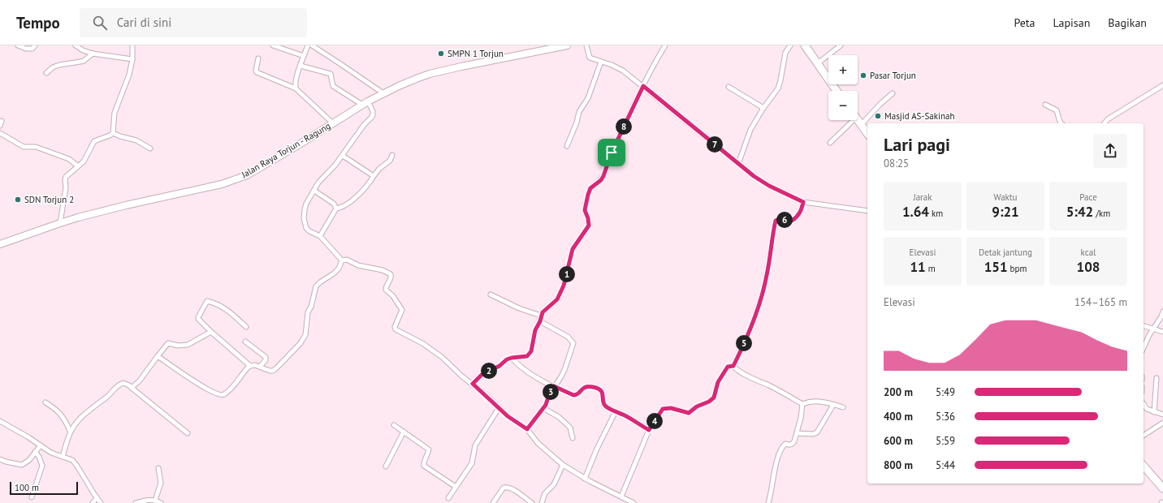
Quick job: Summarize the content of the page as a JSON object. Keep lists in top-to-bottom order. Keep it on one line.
{"streets":{"main road":["Jalan Raya Torjun - Ragung"]},"places":["SMPN 1 Torjun","Pasar Torjun","Masjid AS-Sakinah","SDN Torjun 2"],"scale_bar":"100 m","page":{"header":"Tempo","search":"Cari di sini","nav":["Peta","Lapisan","Bagikan"],"map_buttons":["+","−"],"pins":["8","7","6","1","5","2","3","4"],"heading":["Lari pagi","08:25"],"stats":[["Jarak","1.64 km"],["Waktu","9:21"],["Pace","5:42 /km"],["Elevasi","11 m"],["Detak jantung","151 bpm"],["kcal","108"]],"chart":["Elevasi","154–165 m"],"list":[{"name":"200 m","note":"5:49"},{"name":"400 m","note":"5:36"},{"name":"600 m","note":"5:59"},{"name":"800 m","note":"5:44"}],"scale":"100 m"}}
